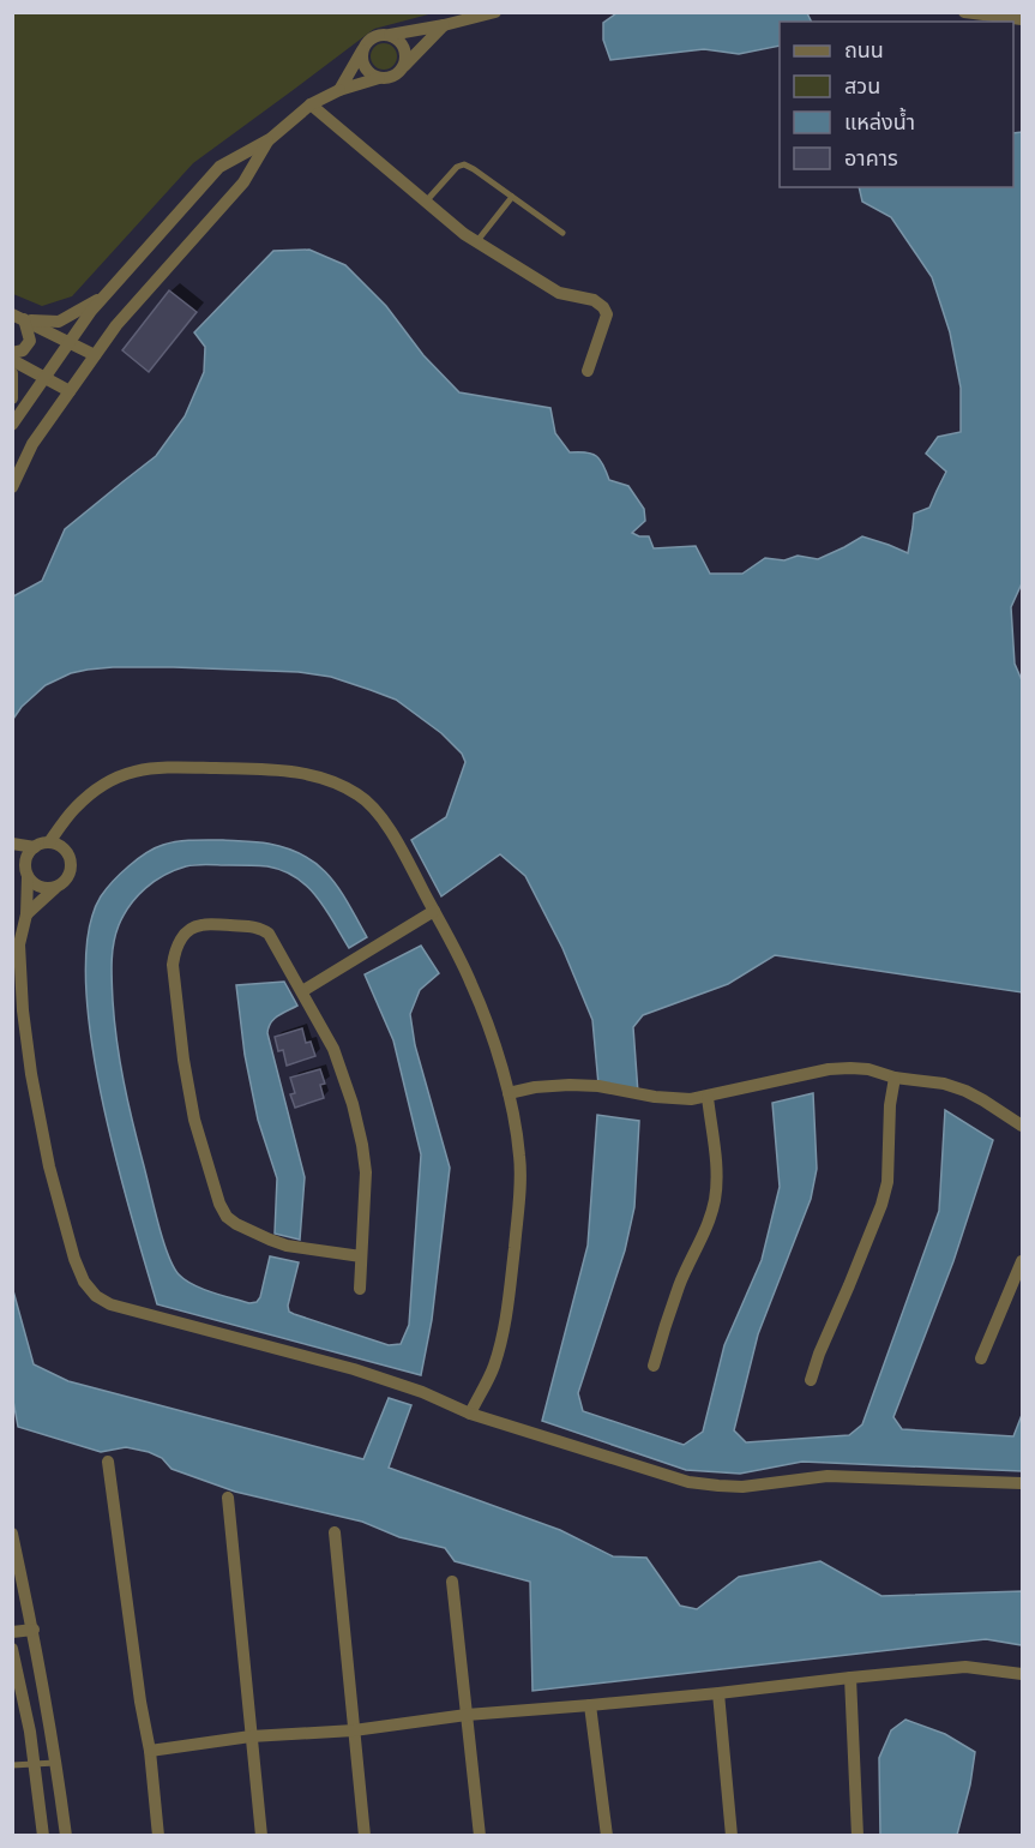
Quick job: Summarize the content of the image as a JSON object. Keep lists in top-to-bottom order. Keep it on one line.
{"legend":["ถนน","สวน","แหล่งน้ำ","อาคาร"]}
